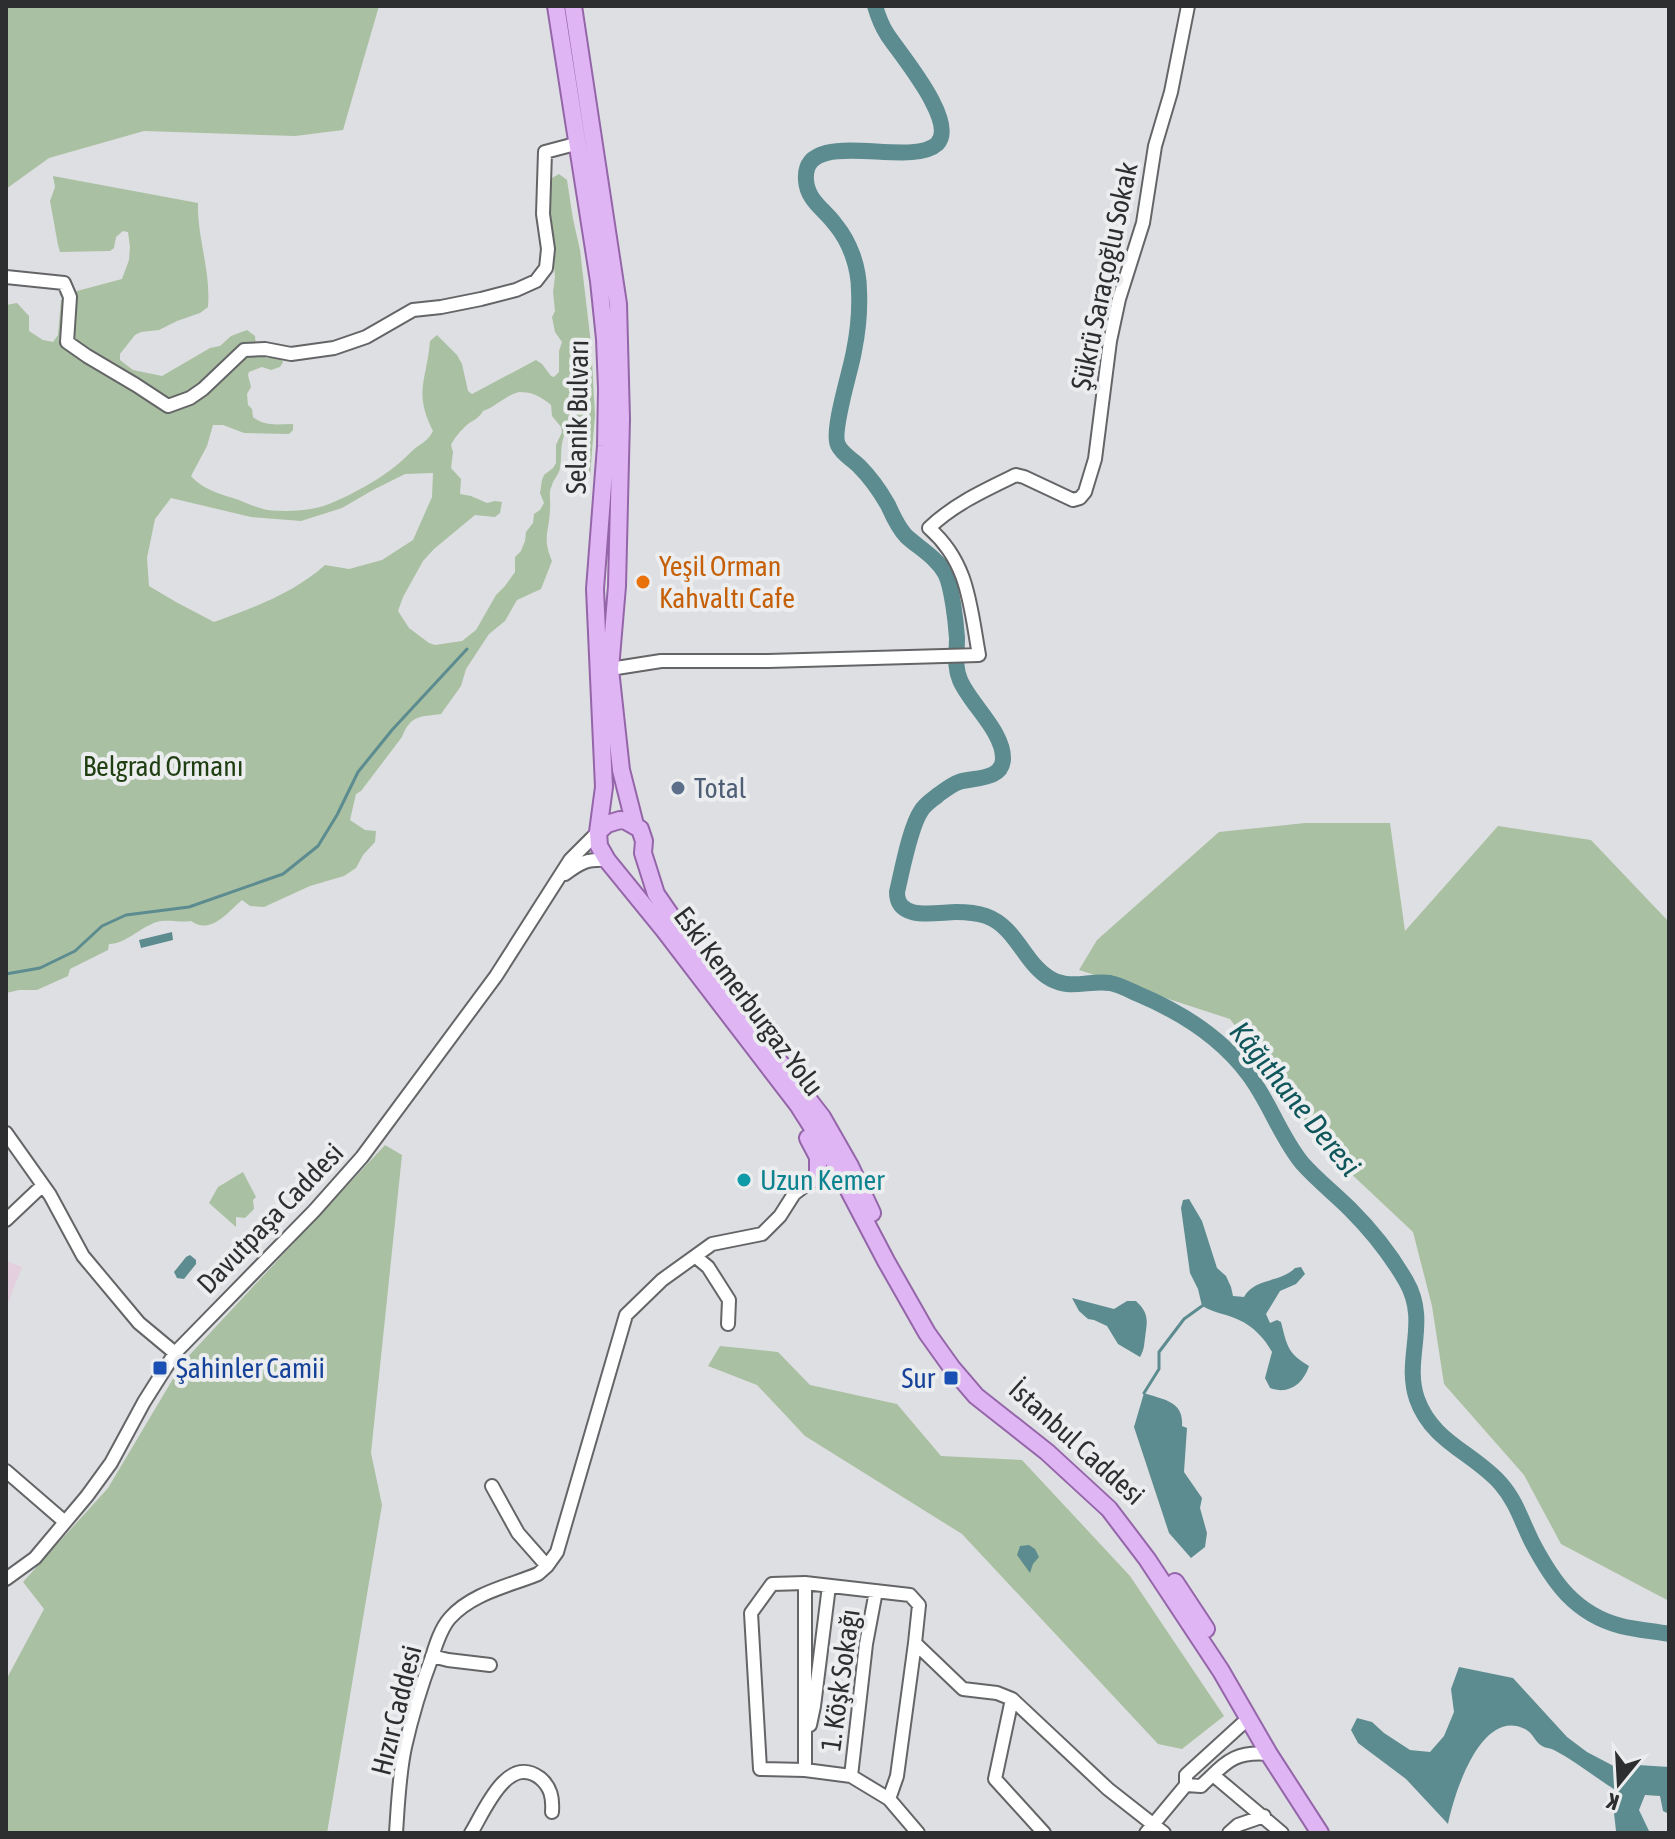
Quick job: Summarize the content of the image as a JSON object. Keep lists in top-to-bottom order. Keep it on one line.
{"streets":{"main road":["Selanik Bulvarı","Eski Kemerburgaz Yolu","İstanbul Caddesi"],"street":["Şükrü Saraçoğlu Sokak","Davutpaşa Caddesi","1. Köşk Sokağı","Hızır Caddesi"]},"crossings":[["Şükrü Saraçoğlu Sokak","Selanik Bulvarı"],["Selanik Bulvarı","Eski Kemerburgaz Yolu"],["Selanik Bulvarı","Davutpaşa Caddesi"],["Eski Kemerburgaz Yolu","Davutpaşa Caddesi"],["Eski Kemerburgaz Yolu","İstanbul Caddesi"]],"water":["Kâğıthane Deresi"],"parks":["Belgrad Ormanı"],"places":{"other":["Yeşil Orman Kahvaltı Cafe","Total","Uzun Kemer"],"transit":["Şahinler Camii","Sur"]},"north":"bottom"}
